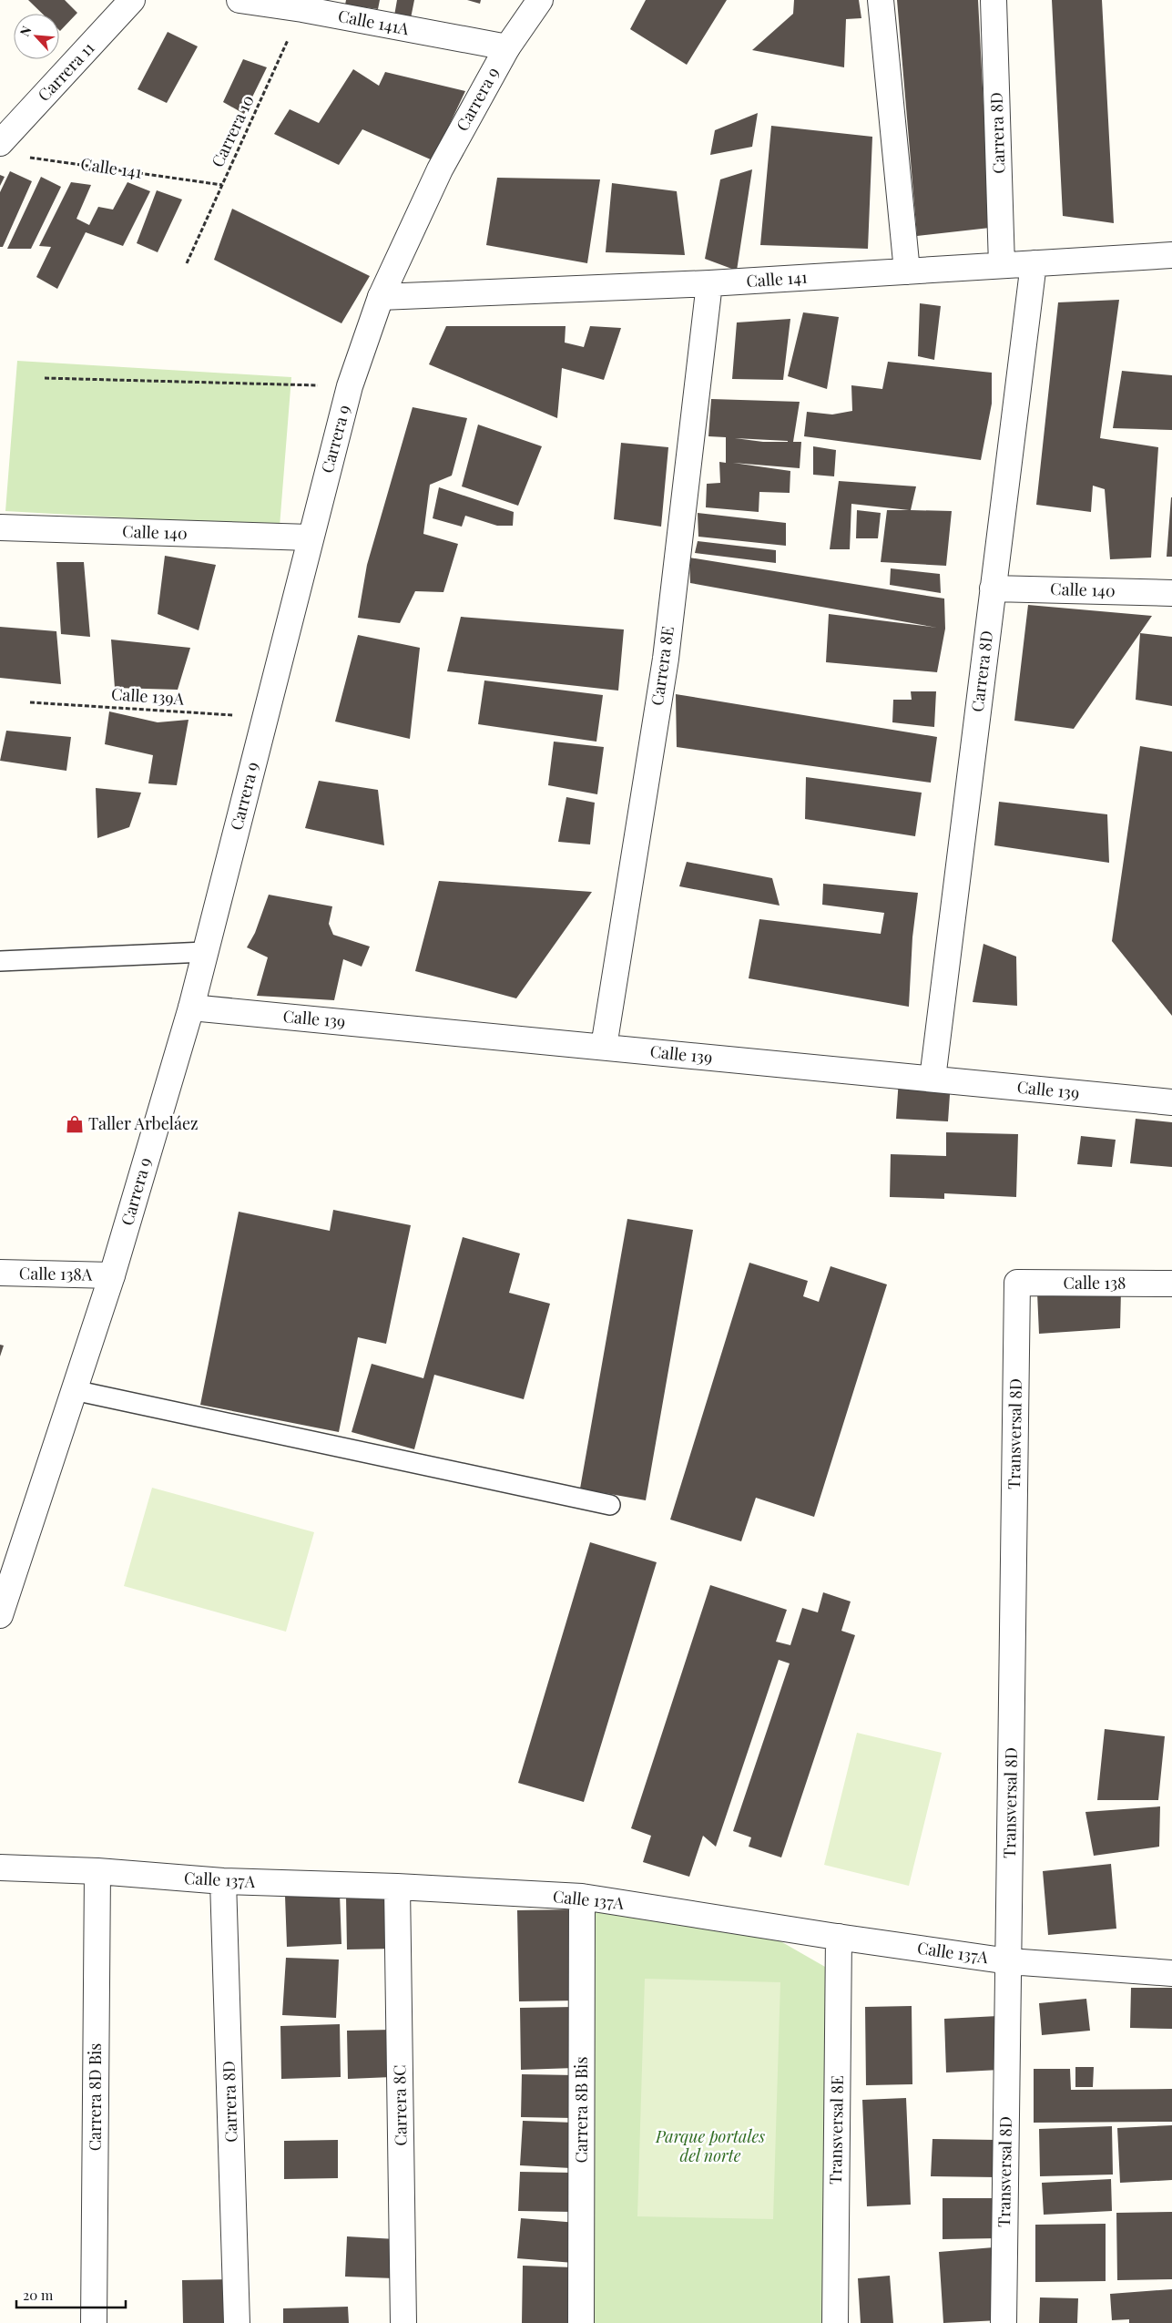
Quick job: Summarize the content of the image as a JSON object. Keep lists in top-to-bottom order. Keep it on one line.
{"streets":{"street":["Calle 141A","Carrera 11","Carrera 9","Carrera 8D","Calle 141","Calle 140","Carrera 8E","Calle 139","Calle 138A","Calle 138","Transversal 8D","Calle 137A","Carrera 8D Bis","Carrera 8C","Carrera 8B Bis","Transversal 8E"],"path":["Carrera 10","Calle 139A"]},"crossings":[["Calle 141A","Carrera 9"],["Calle 141A","Carrera 10"],["Carrera 9","Calle 141"],["Carrera 9","Calle 140"],["Carrera 9","Calle 139A"],["Carrera 9","Calle 139"],["Carrera 9","Calle 138A"],["Carrera 10","Calle 141"],["Carrera 8D","Calle 141"],["Carrera 8D","Calle 140"],["Carrera 8D","Calle 139"],["Carrera 8D","Calle 137A"],["Calle 141","Carrera 8E"],["Carrera 8E","Calle 139"],["Calle 138","Transversal 8D"],["Transversal 8D","Calle 137A"],["Calle 137A","Carrera 8D Bis"],["Calle 137A","Carrera 8C"],["Calle 137A","Carrera 8B Bis"],["Calle 137A","Transversal 8E"]],"parks":["Parque portales del norte"],"places":{"shop":["Taller Arbeláez"]},"scale_bar":"20 m","north":"top left"}
